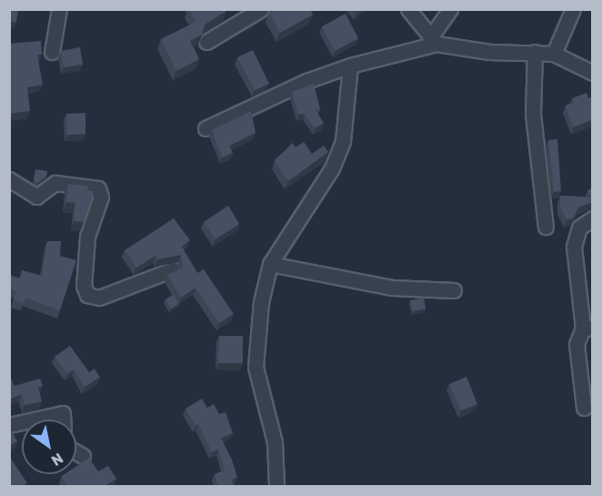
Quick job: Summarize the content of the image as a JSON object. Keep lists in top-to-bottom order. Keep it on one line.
{"north":"bottom right"}
